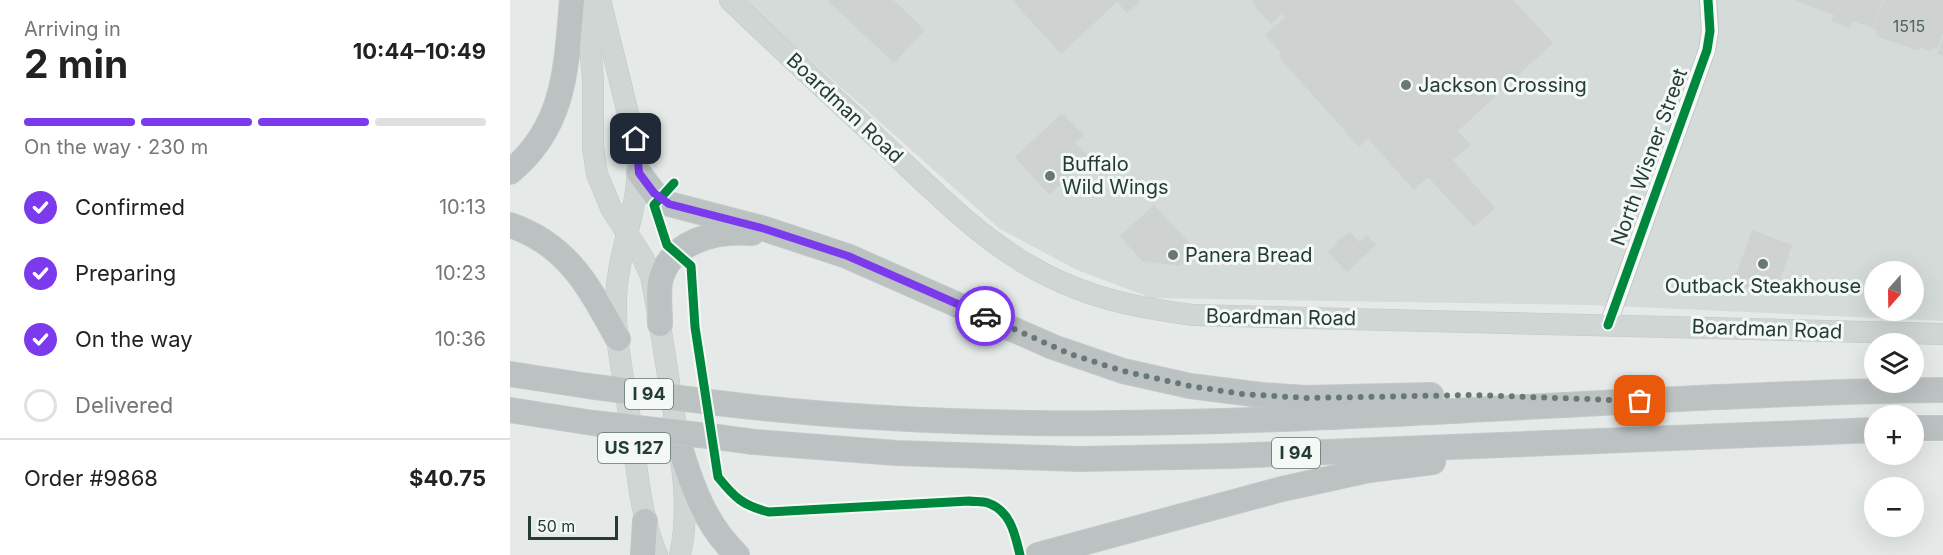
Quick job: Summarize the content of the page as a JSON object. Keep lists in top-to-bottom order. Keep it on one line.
{"streets":{"highway":["I 94","US 127"],"main road":["Boardman Road"],"street":["North Wisner Street"]},"crossings":[["Boardman Road","North Wisner Street"]],"places":["Jackson Crossing","Buffalo Wild Wings","Panera Bread","Outback Steakhouse"],"house_numbers":["1515"],"scale_bar":"50 m","north":"bottom","page":{"heading":["2 min","Arriving in","10:44–10:49"],"panel":["Order #9868","$40.75"],"bar":"On the way · 230 m","list":[["Confirmed","10:13"],["Preparing","10:23"],["On the way","10:36"],"Delivered"],"map_buttons":["+","−"],"scale":"50 m"}}
